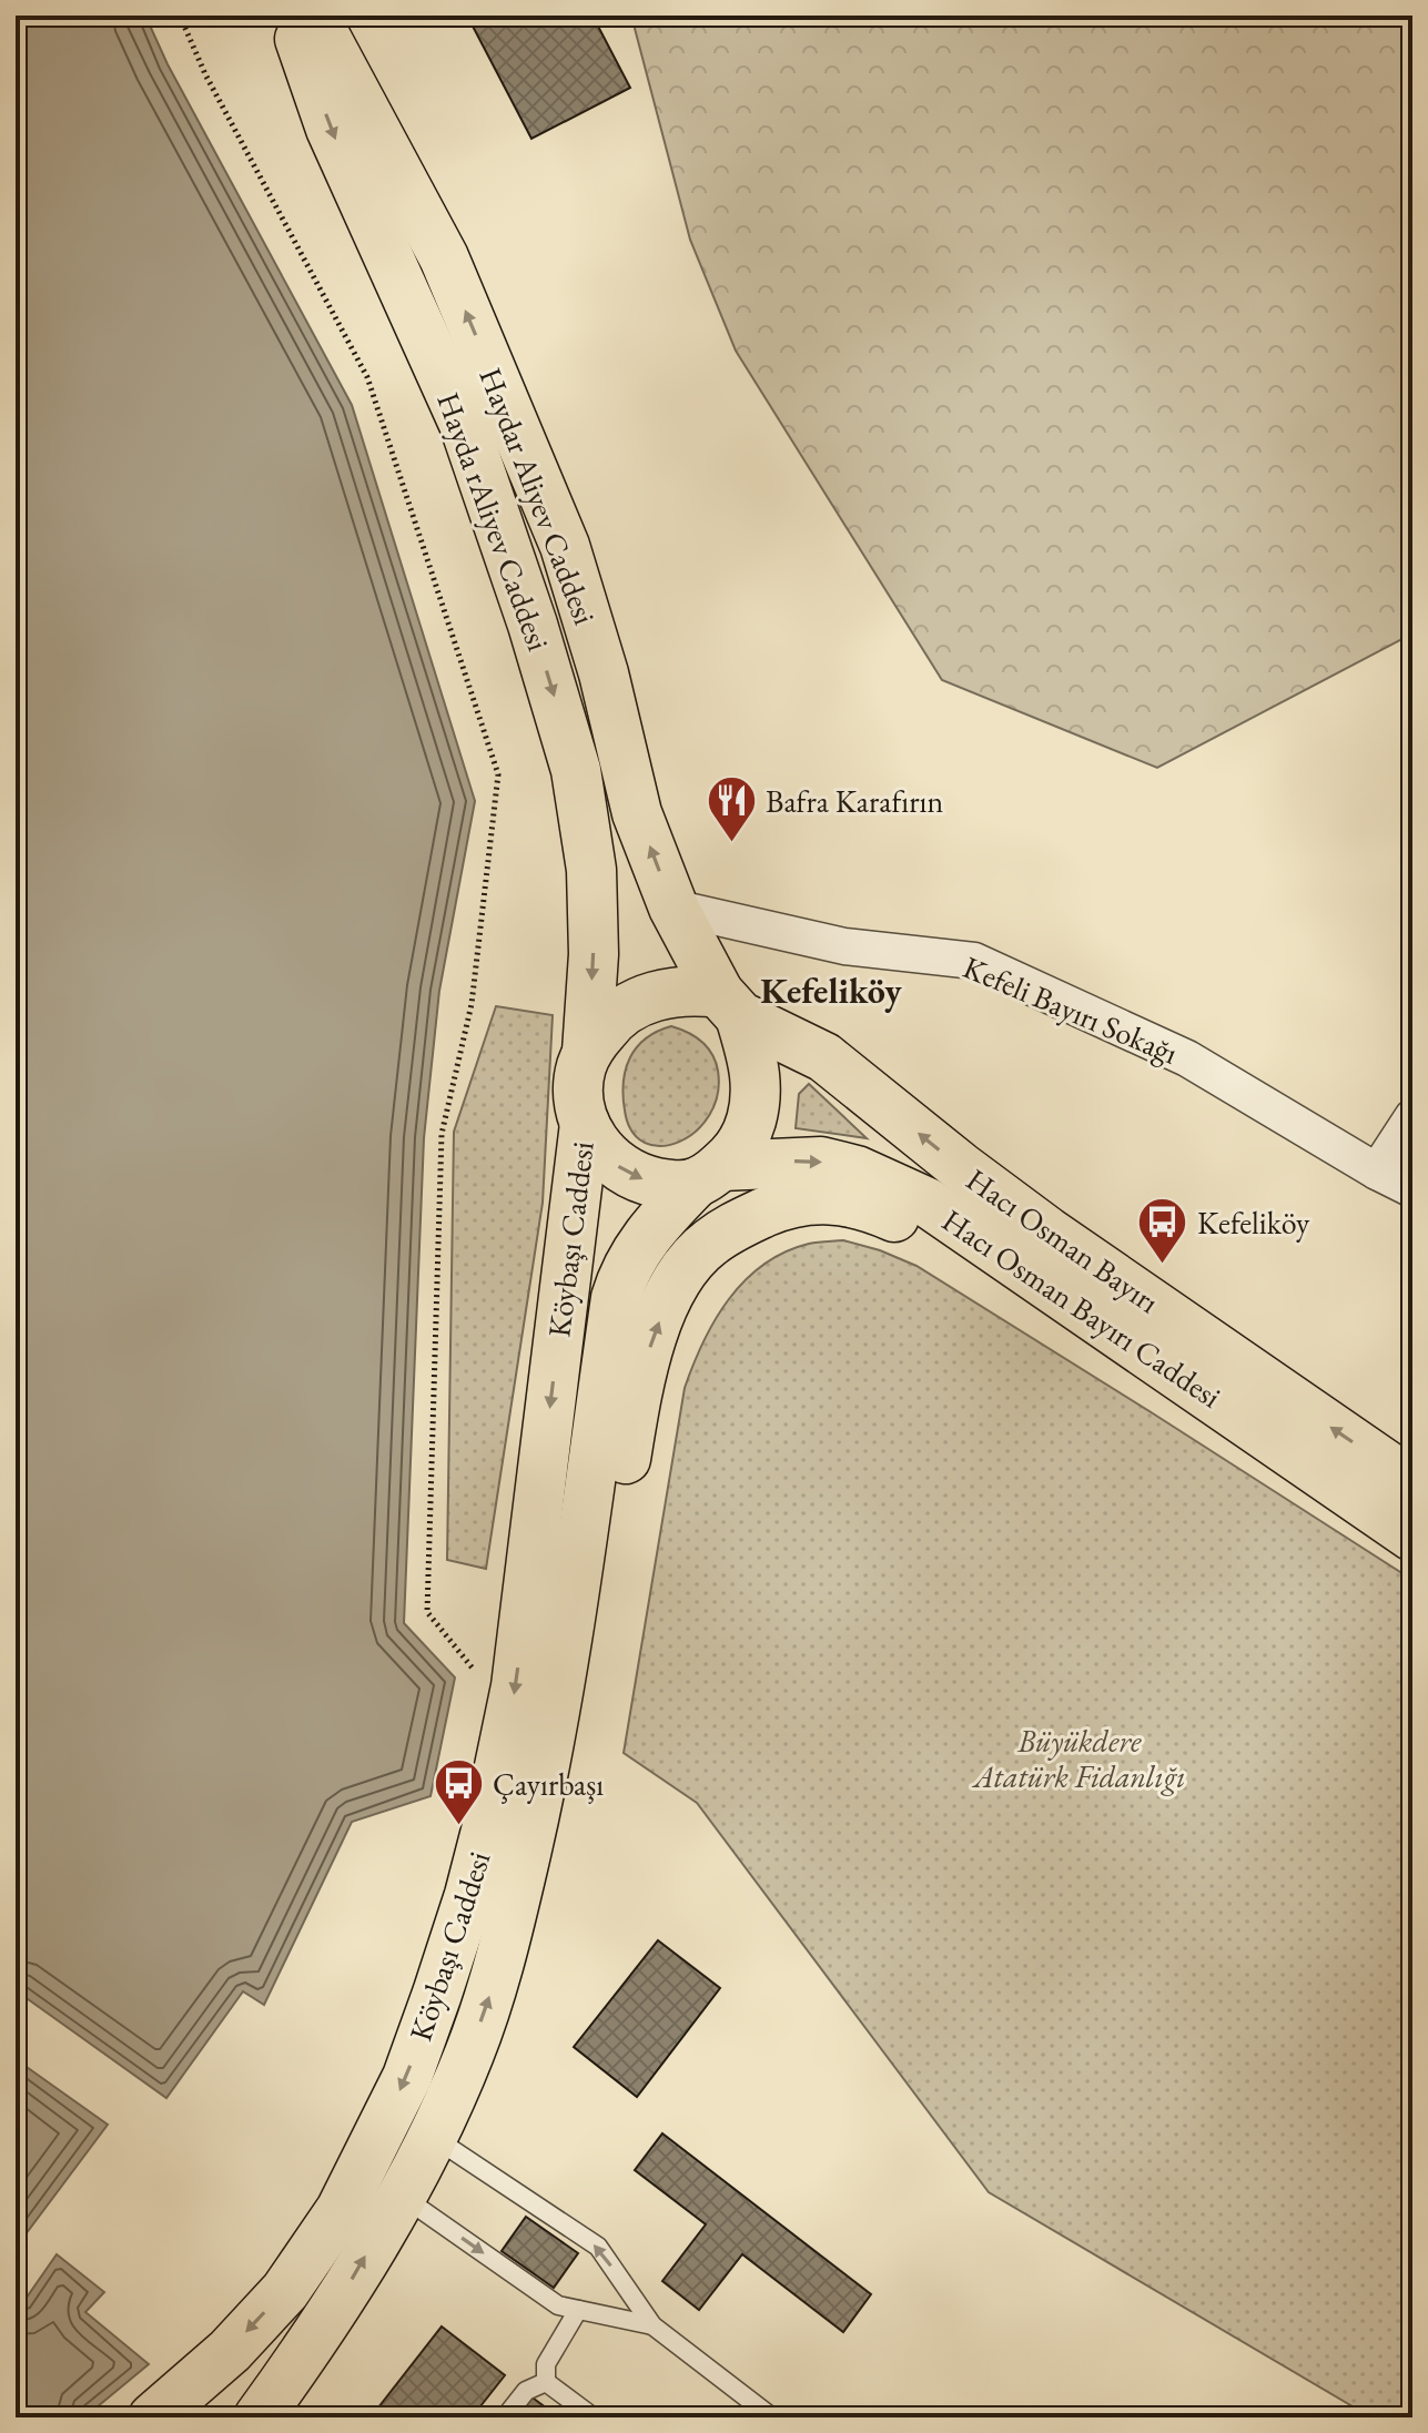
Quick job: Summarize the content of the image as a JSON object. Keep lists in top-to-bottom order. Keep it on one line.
{"streets":{"main road":["Haydar Aliyev Caddesi","Hayda rAliyev Caddesi","Köybaşı Caddesi","Hacı Osman Bayırı","Hacı Osman Bayırı Caddesi"],"street":["Kefeli Bayırı Sokağı"]},"crossings":[["Haydar Aliyev Caddesi","Hayda rAliyev Caddesi"],["Haydar Aliyev Caddesi","Kefeli Bayırı Sokağı"],["Haydar Aliyev Caddesi","Köybaşı Caddesi"],["Haydar Aliyev Caddesi","Hacı Osman Bayırı"],["Haydar Aliyev Caddesi","Hacı Osman Bayırı Caddesi"],["Hayda rAliyev Caddesi","Köybaşı Caddesi"],["Hayda rAliyev Caddesi","Hacı Osman Bayırı"],["Hayda rAliyev Caddesi","Hacı Osman Bayırı Caddesi"],["Köybaşı Caddesi","Hacı Osman Bayırı"],["Köybaşı Caddesi","Hacı Osman Bayırı Caddesi"],["Hacı Osman Bayırı","Hacı Osman Bayırı Caddesi"]],"one_way":["Haydar Aliyev Caddesi","Hayda rAliyev Caddesi","Hacı Osman Bayırı","Hacı Osman Bayırı Caddesi"],"districts":["Kefeliköy"],"parks":["Büyükdere Atatürk Fidanlığı"],"places":{"restaurant":["Bafra Karafırın"],"bus stop":["Kefeliköy","Çayırbaşı"]}}
